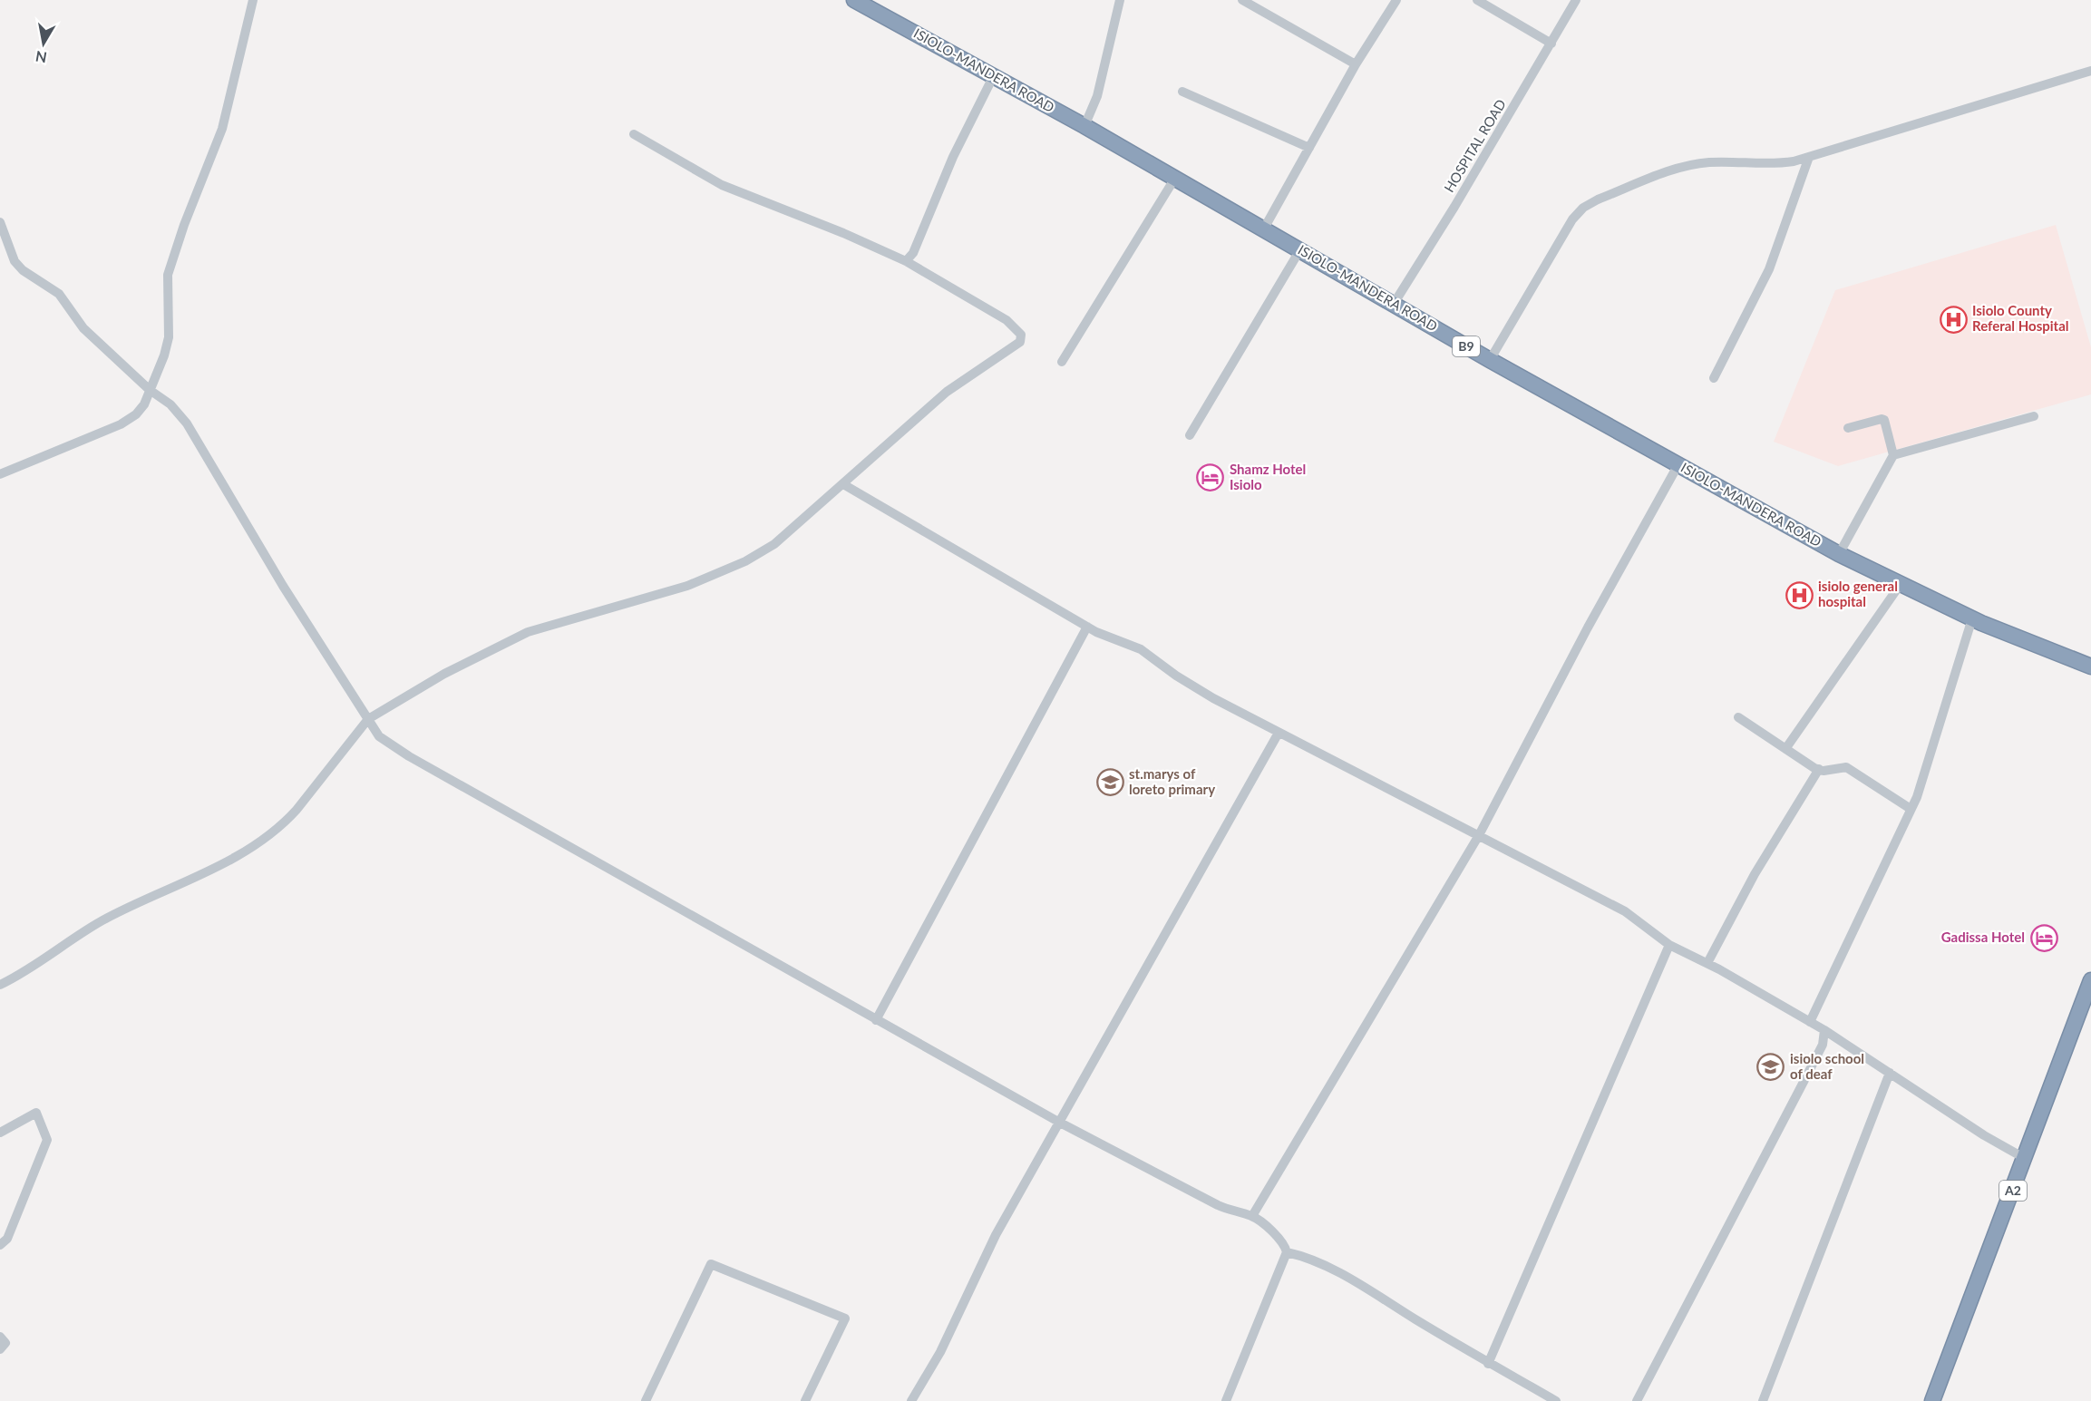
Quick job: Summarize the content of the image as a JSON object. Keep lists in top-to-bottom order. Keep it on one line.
{"streets":{"highway":["ISIOLO-MANDERA ROAD","B9","A2"],"street":["HOSPITAL ROAD"]},"crossings":[["ISIOLO-MANDERA ROAD","HOSPITAL ROAD"]],"places":{"hospital":["Isiolo County Referal Hospital","isiolo general hospital"],"hotel":["Shamz Hotel Isiolo","Gadissa Hotel"],"school or university":["st.marys of loreto primary","isiolo school of deaf"]},"north":"bottom"}
